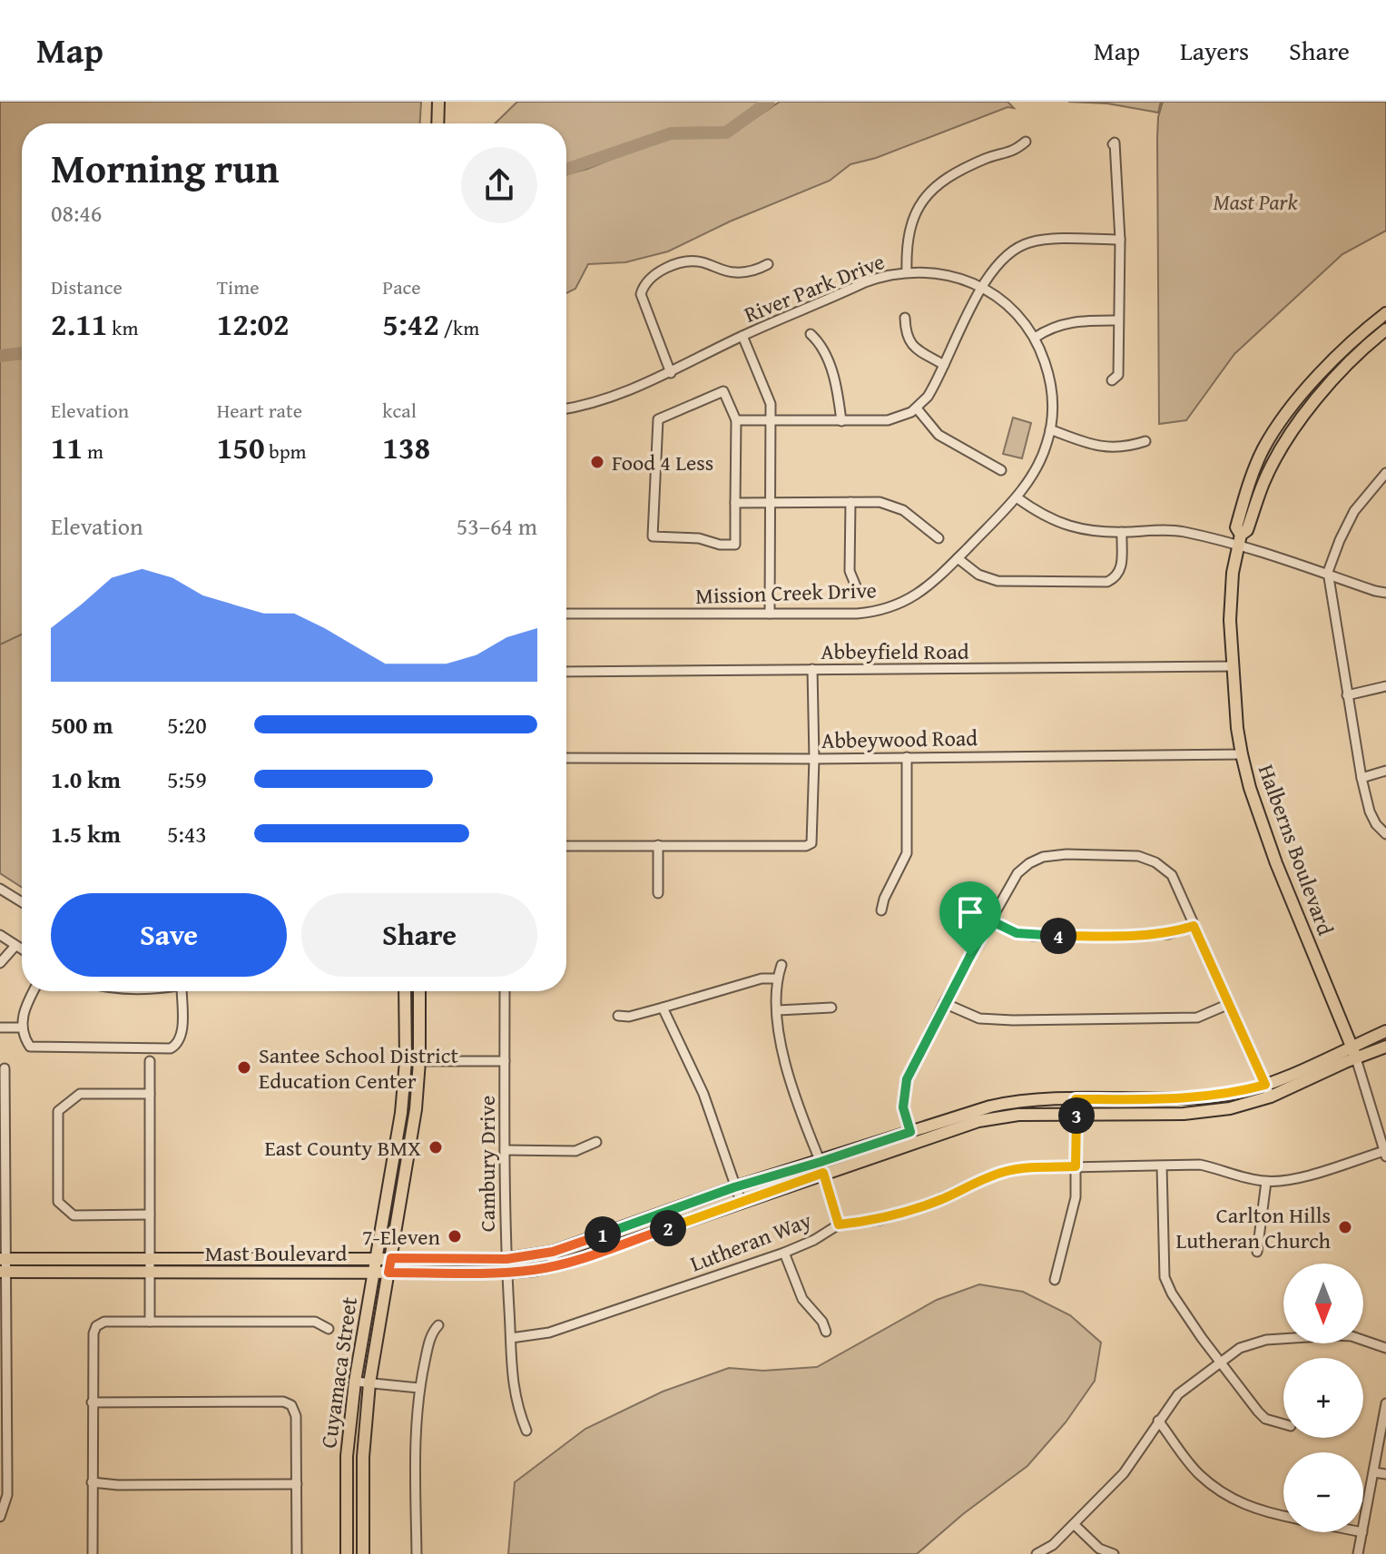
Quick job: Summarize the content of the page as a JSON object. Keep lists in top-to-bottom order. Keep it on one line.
{"streets":{"main road":["Halberns Boulevard","Mast Boulevard","Cuyamaca Street"],"street":["River Park Drive","Mission Creek Drive","Abbeyfield Road","Abbeywood Road","Cambury Drive","Lutheran Way"]},"crossings":[["River Park Drive","Mission Creek Drive"],["Abbeyfield Road","Halberns Boulevard"],["Abbeywood Road","Halberns Boulevard"],["Halberns Boulevard","Lutheran Way"],["Halberns Boulevard","Mast Boulevard"],["Cambury Drive","Lutheran Way"],["Cambury Drive","Mast Boulevard"],["Mast Boulevard","Cuyamaca Street"]],"parks":["Mast Park"],"places":["Food 4 Less","Santee School District Education Center","East County BMX","Carlton Hills Lutheran Church","7-Eleven"],"north":"bottom","page":{"header":"Map","nav":["Map","Layers","Share"],"heading":["Morning run","08:46"],"stats":[["Distance","2.11 km"],["Time","12:02"],["Pace","5:42 /km"],["Elevation","11 m"],["Heart rate","150 bpm"],["kcal","138"]],"chart":["Elevation","53–64 m"],"list":[{"name":"500 m","note":"5:20"},{"name":"1.0 km","note":"5:59"},{"name":"1.5 km","note":"5:43"}],"buttons":["Save","Share"],"pins":["4","3","2","1"],"map_buttons":["+","−"]}}
